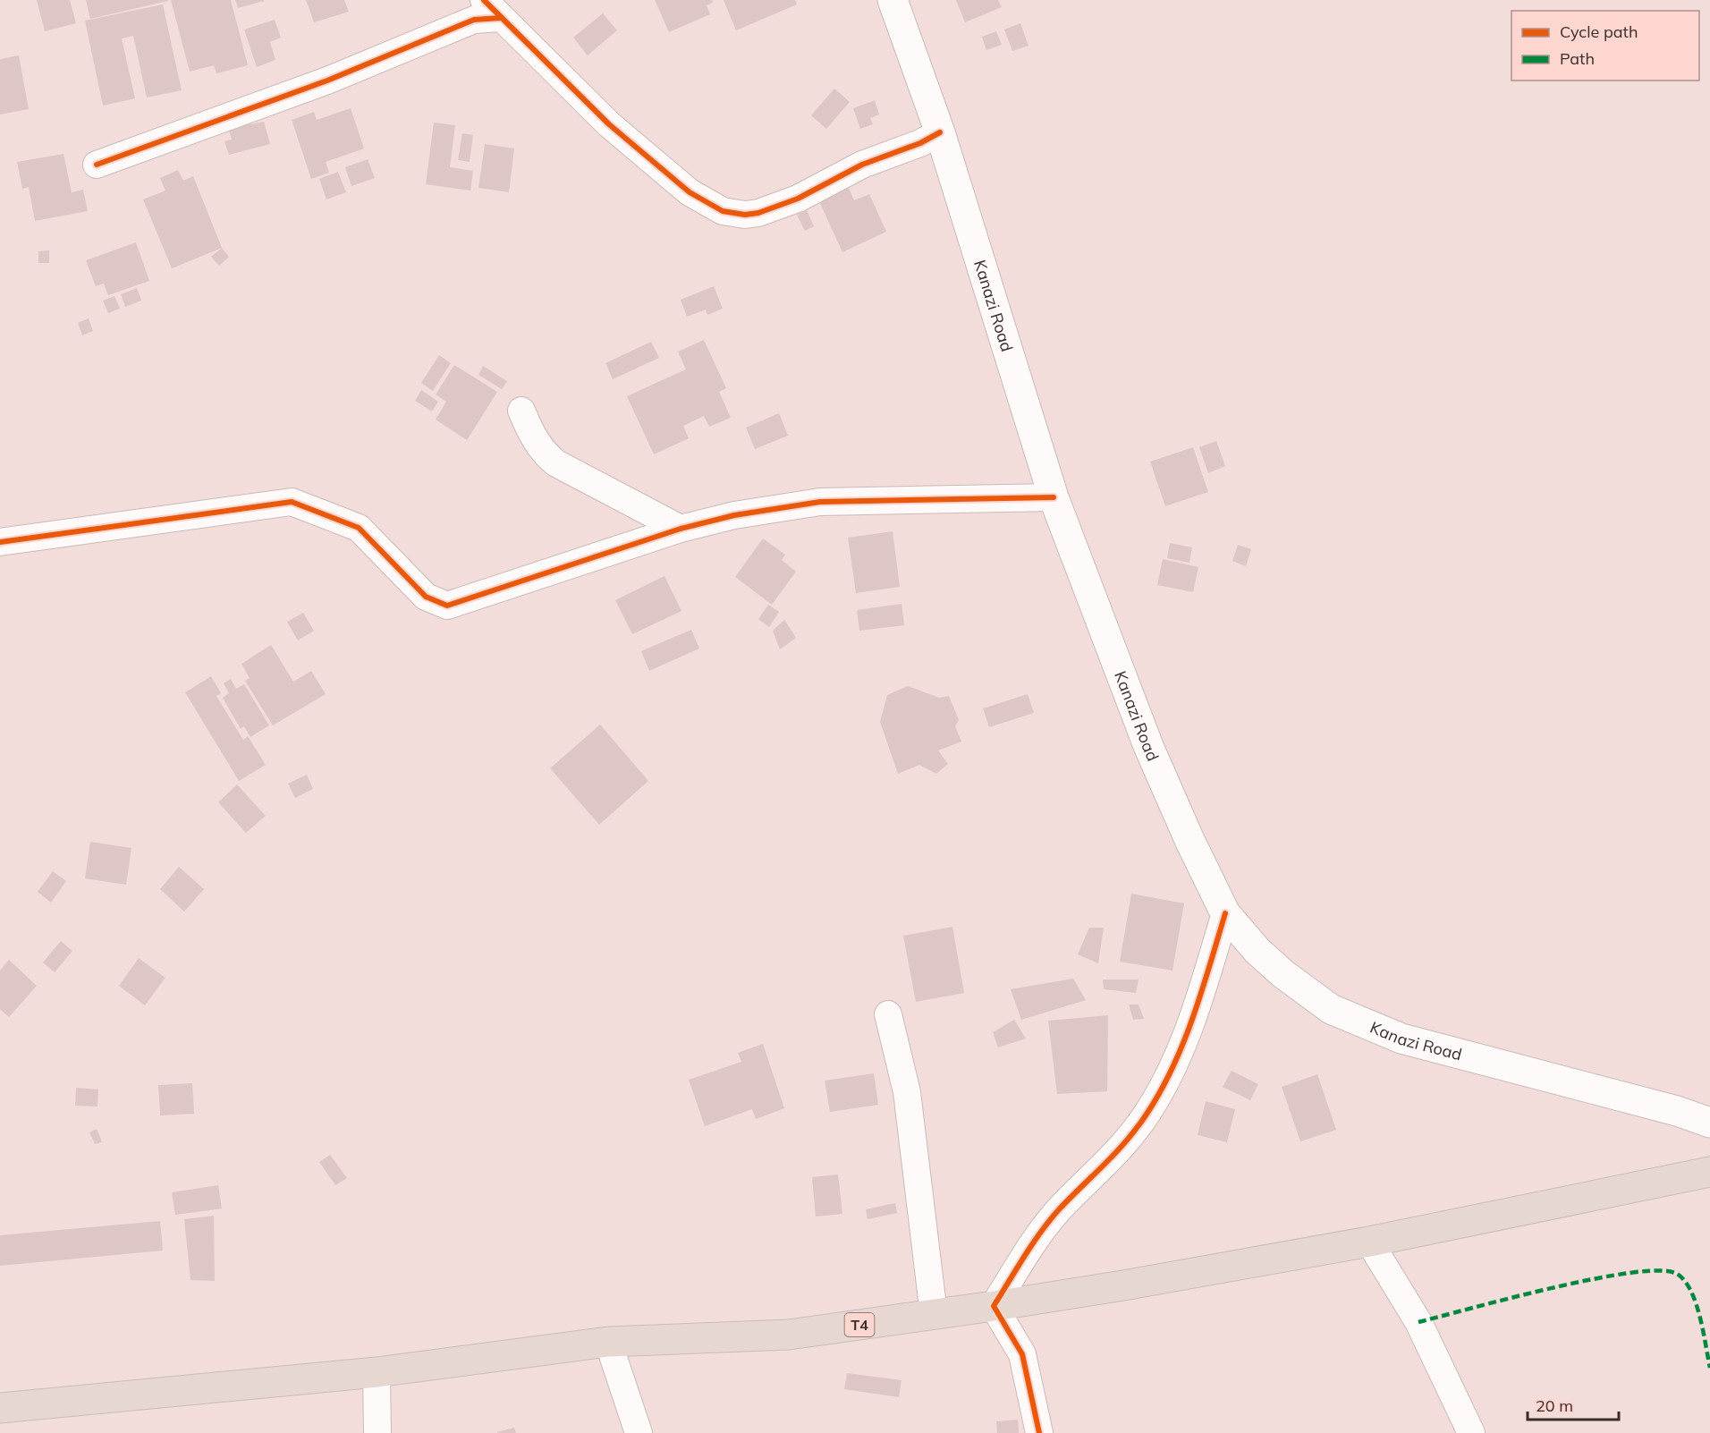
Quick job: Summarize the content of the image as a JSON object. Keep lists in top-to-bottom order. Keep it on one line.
{"streets":{"highway":["T4"],"main road":["Kanazi Road"]},"legend":["Cycle path","Path"],"scale_bar":"20 m"}
